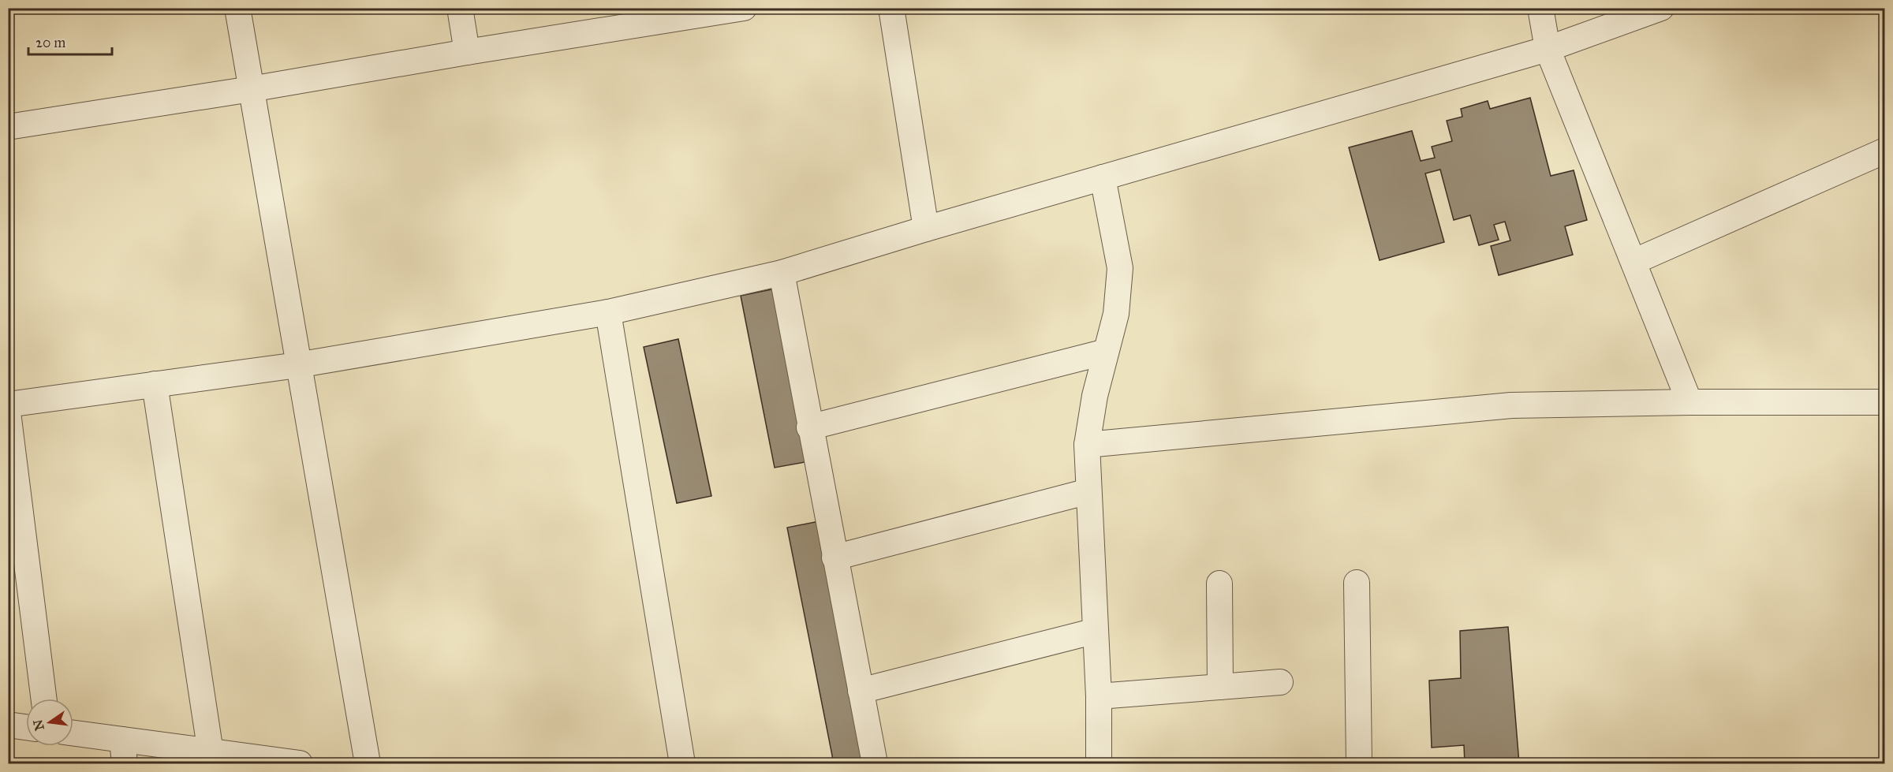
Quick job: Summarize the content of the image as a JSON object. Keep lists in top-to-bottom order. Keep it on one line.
{"scale_bar":"20 m","north":"left"}
